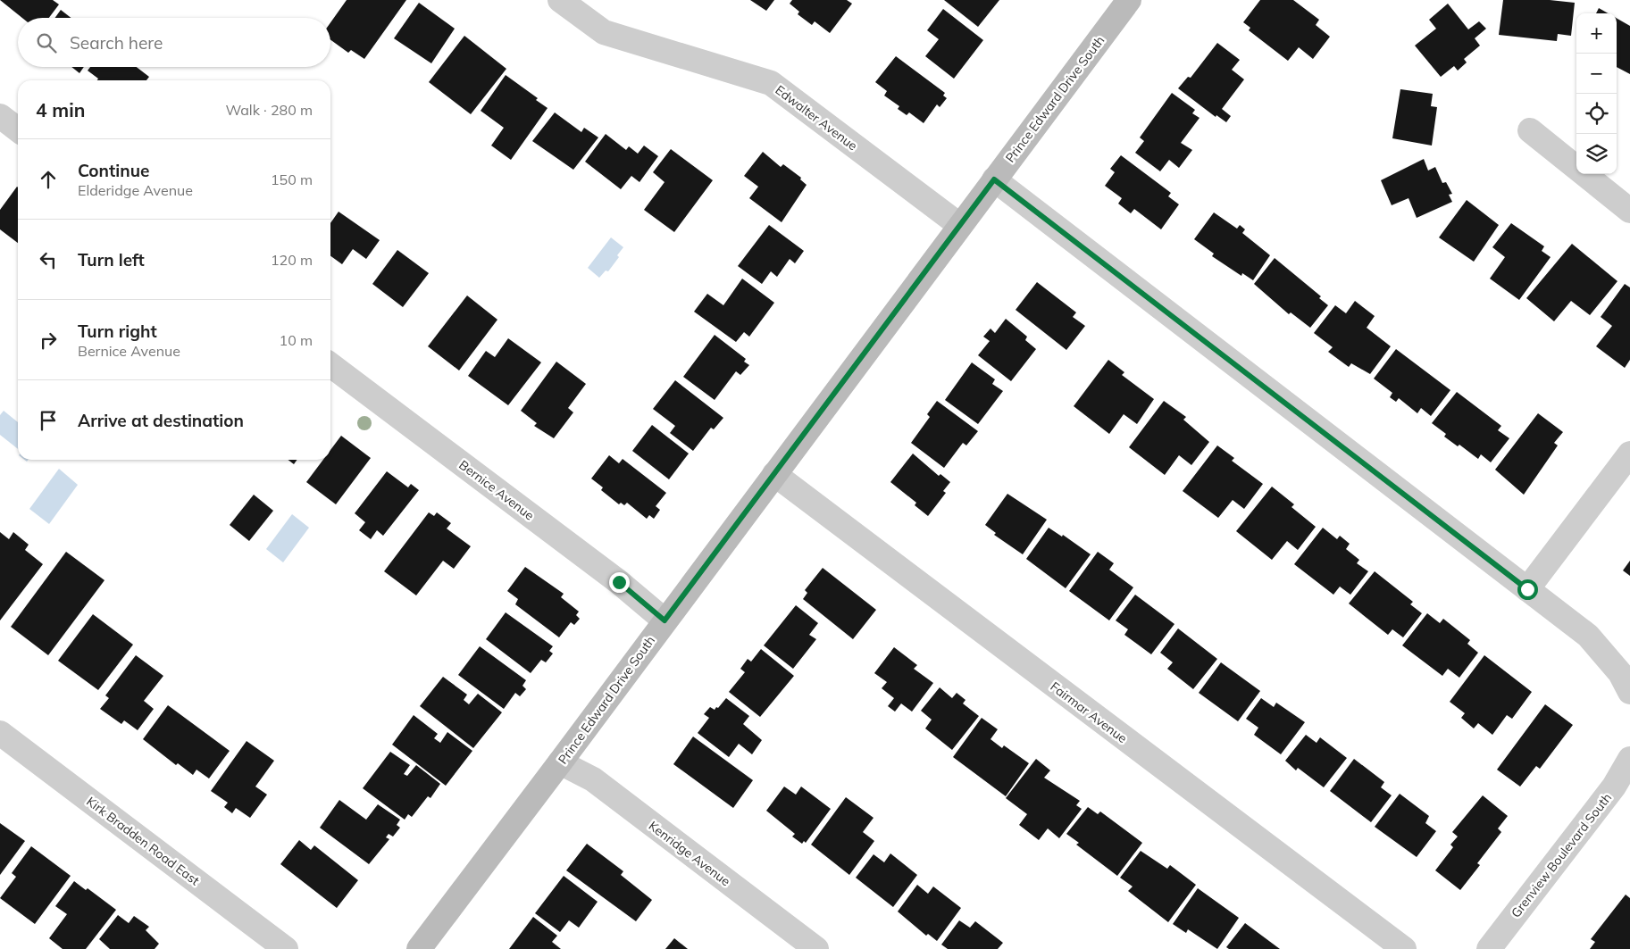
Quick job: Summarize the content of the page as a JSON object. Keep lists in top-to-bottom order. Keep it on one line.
{"streets":{"street":["Prince Edward Drive South","Edwalter Avenue","Bernice Avenue","Fairmar Avenue","Kirk Bradden Road East","Kenridge Avenue","Grenview Boulevard South"]},"crossings":[["Prince Edward Drive South","Edwalter Avenue"],["Prince Edward Drive South","Bernice Avenue"],["Prince Edward Drive South","Fairmar Avenue"],["Prince Edward Drive South","Kenridge Avenue"]],"page":{"map_buttons":["+","−"],"search":"Search here","heading":["4 min","Walk · 280 m"],"list":[["Continue","Elderidge Avenue","150 m"],["Turn left","120 m"],["Turn right","Bernice Avenue","10 m"],"Arrive at destination"]}}
